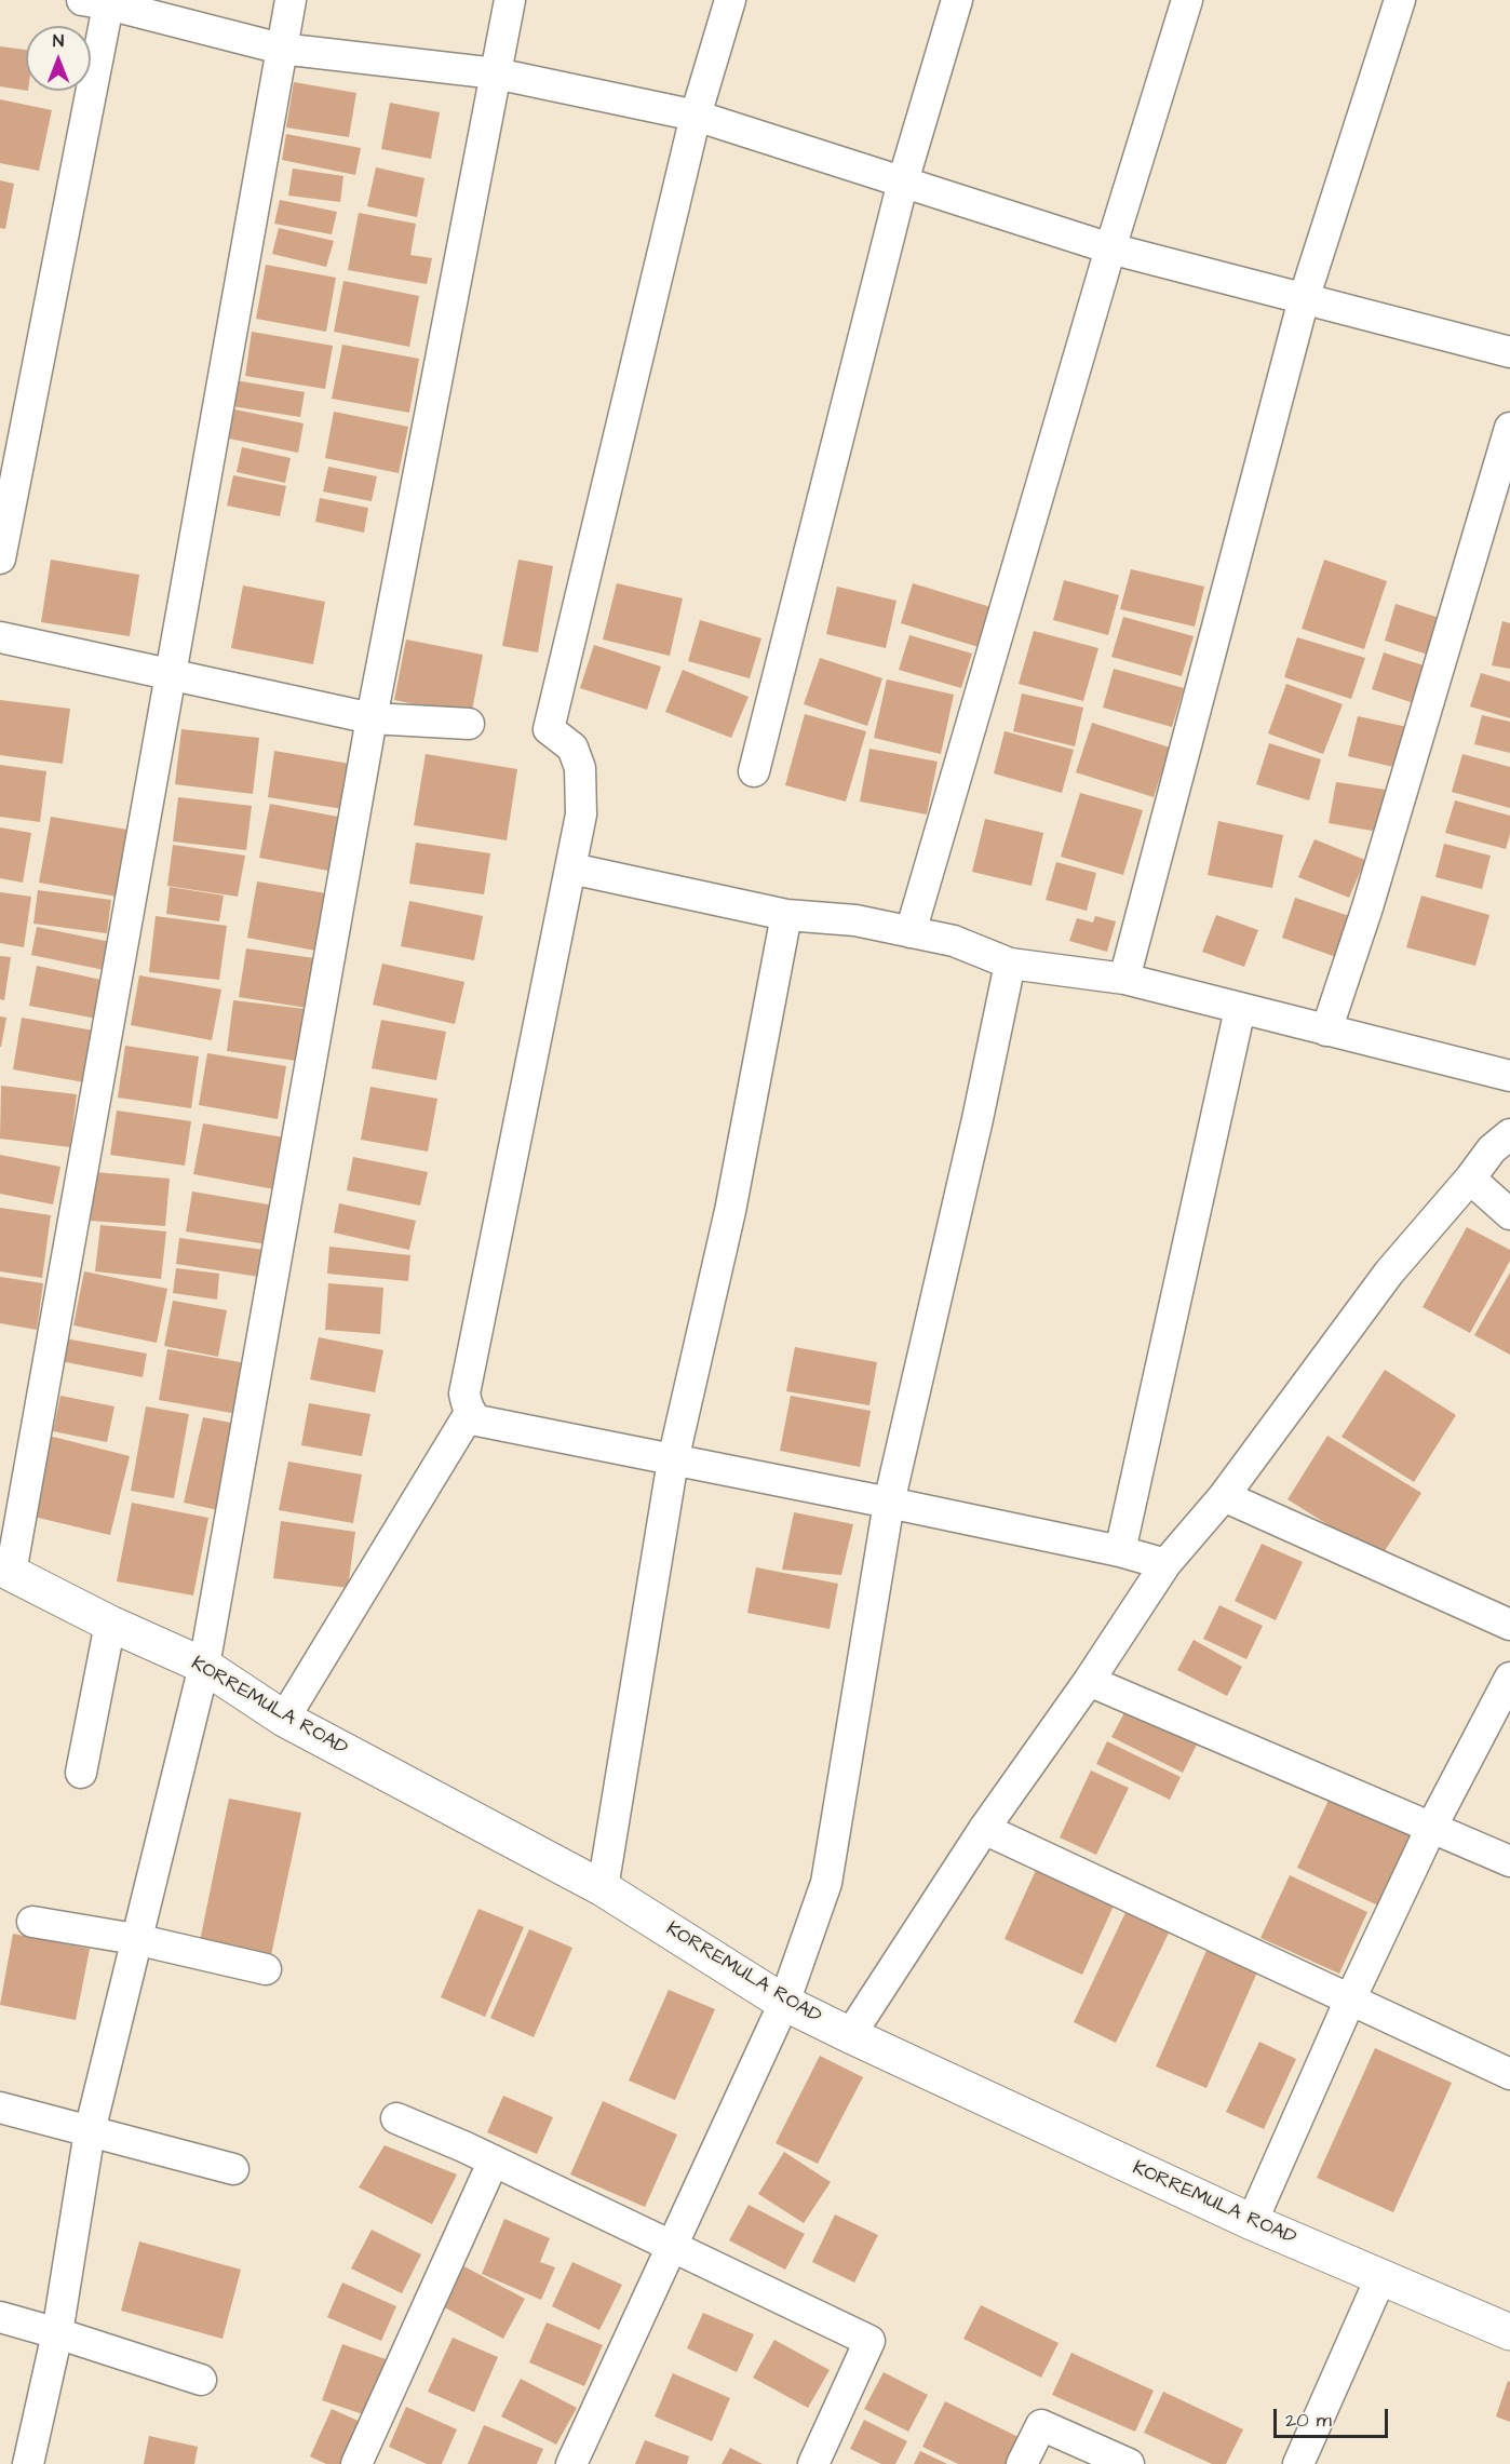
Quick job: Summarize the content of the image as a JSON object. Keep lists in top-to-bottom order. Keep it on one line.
{"streets":{"street":["KORREMULA ROAD"]},"scale_bar":"20 m","north":"top"}
